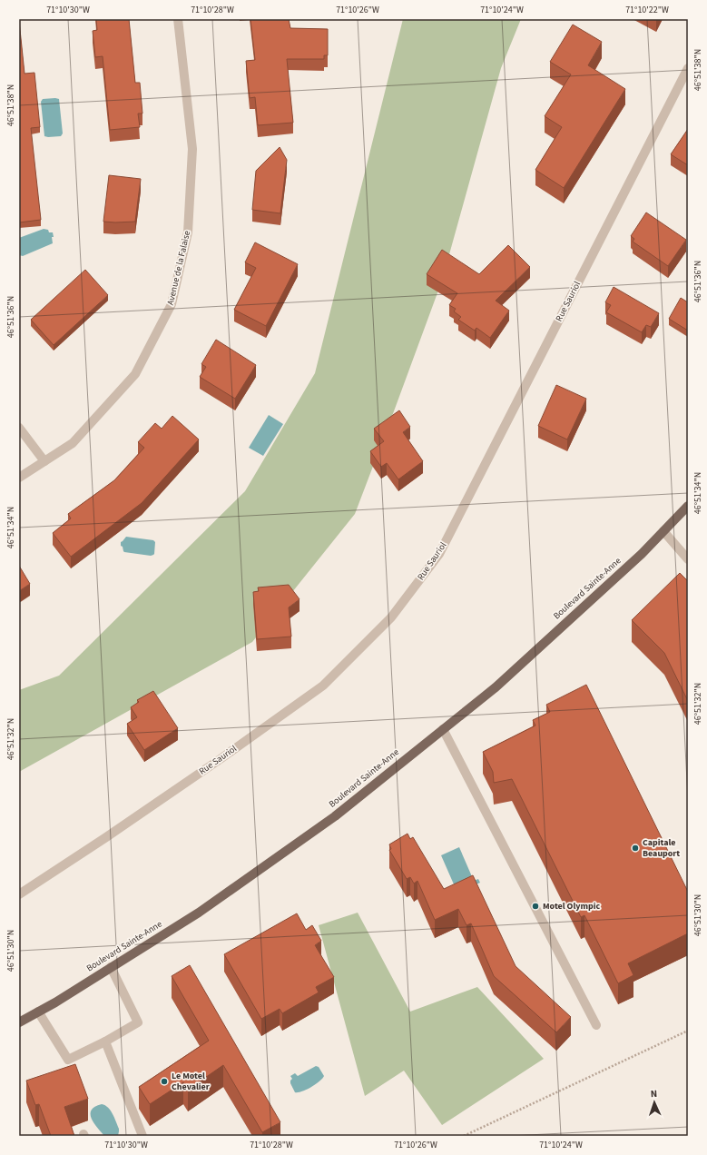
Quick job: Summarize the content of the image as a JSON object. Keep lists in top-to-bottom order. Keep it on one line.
{"streets":{"main road":["Boulevard Sainte-Anne"],"street":["Avenue de la Falaise","Rue Sauriol"]},"places":["Capitale Beauport","Motel Olympic","Le Motel Chevalier"],"north":"top","coordinates":["71°10'30\"W","71°10'28\"W","71°10'26\"W","71°10'24\"W","71°10'22\"W","46°51'38\"N","46°51'36\"N","46°51'34\"N","46°51'32\"N","46°51'30\"N"]}
